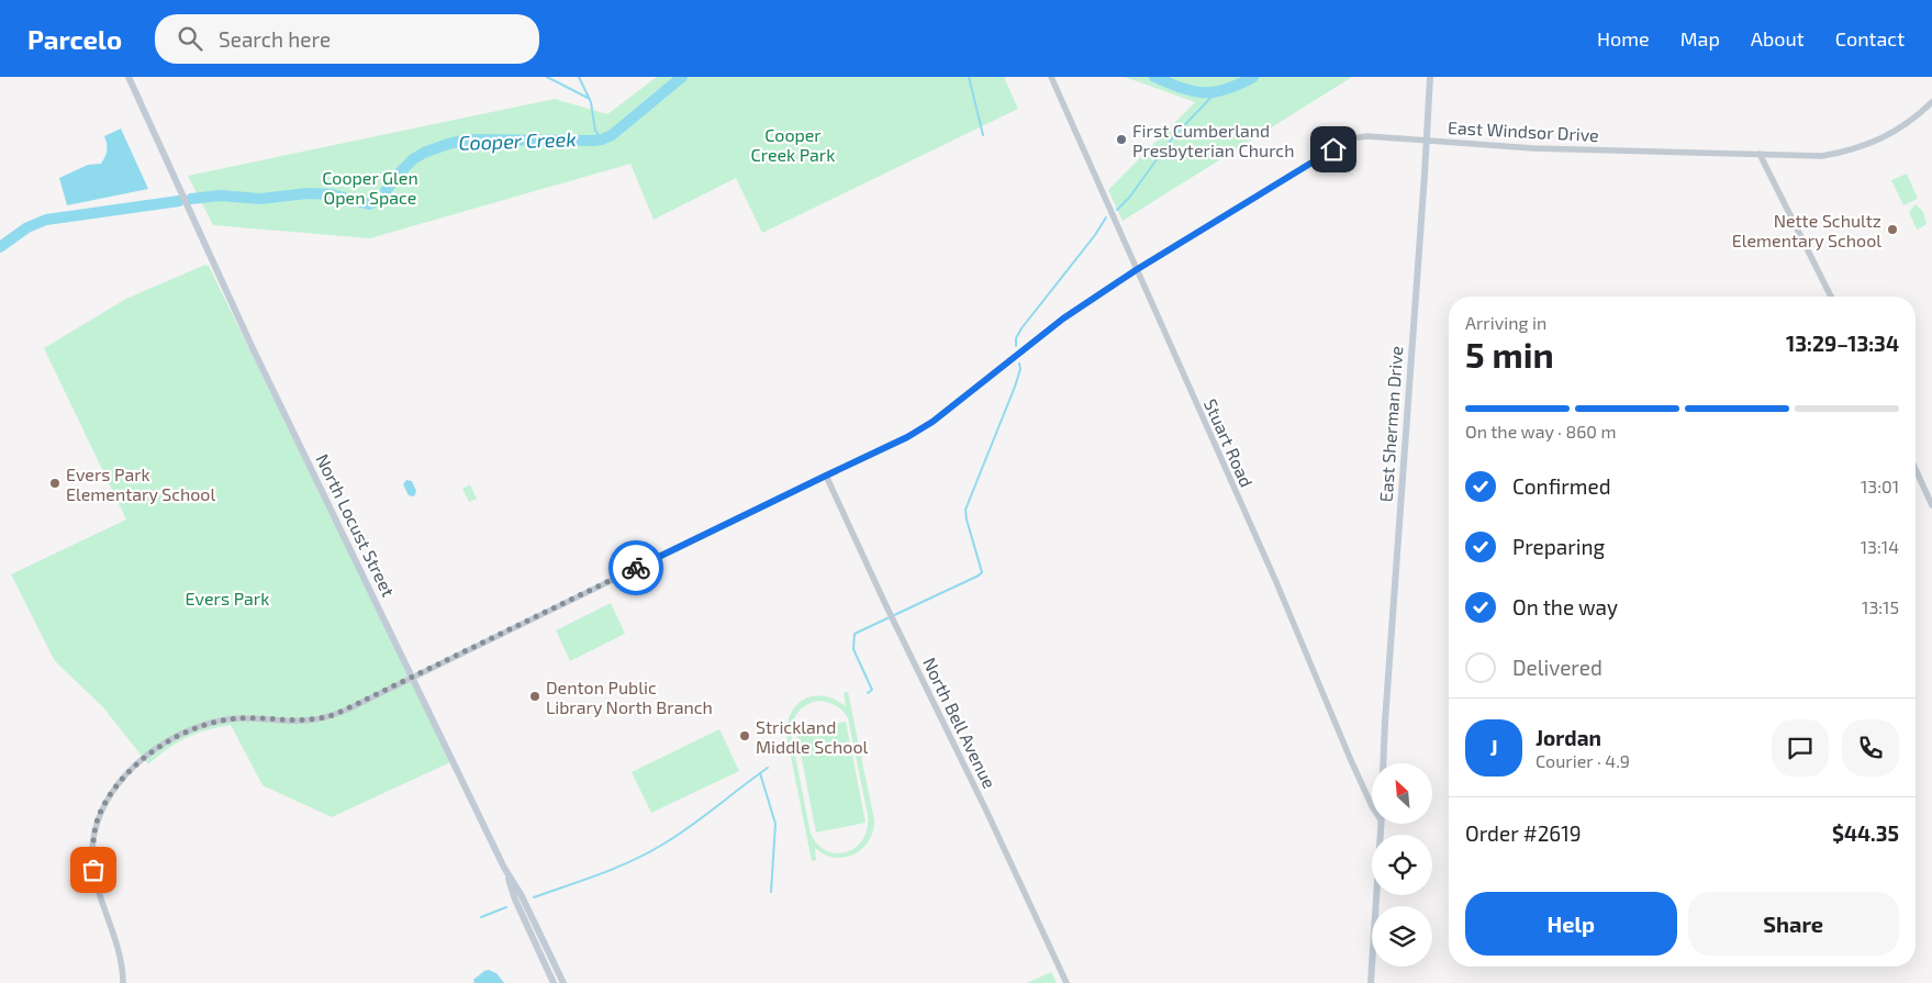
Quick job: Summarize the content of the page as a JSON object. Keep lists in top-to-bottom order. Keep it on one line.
{"streets":{"main road":["East Sherman Drive","North Locust Street"],"street":["East Windsor Drive","Stuart Road","North Bell Avenue"]},"crossings":[["East Windsor Drive","East Sherman Drive"],["East Windsor Drive","Stuart Road"],["East Windsor Drive","North Locust Street"],["East Windsor Drive","North Bell Avenue"]],"water":["Cooper Creek"],"parks":["Cooper Creek Park","Cooper Glen Open Space","Evers Park"],"places":["First Cumberland Presbyterian Church","Nette Schultz Elementary School","Evers Park Elementary School","Denton Public Library North Branch","Strickland Middle School"],"north":"top left","page":{"header":"Parcelo","search":"Search here","nav":["Home","Map","About","Contact"],"heading":["5 min","Arriving in","13:29–13:34"],"panel":["Jordan","Courier · 4.9","Order #2619","$44.35"],"bar":"On the way · 860 m","list":[["Confirmed","13:01"],["Preparing","13:14"],["On the way","13:15"],"Delivered"],"round":"J","buttons":["Help","Share"]}}
